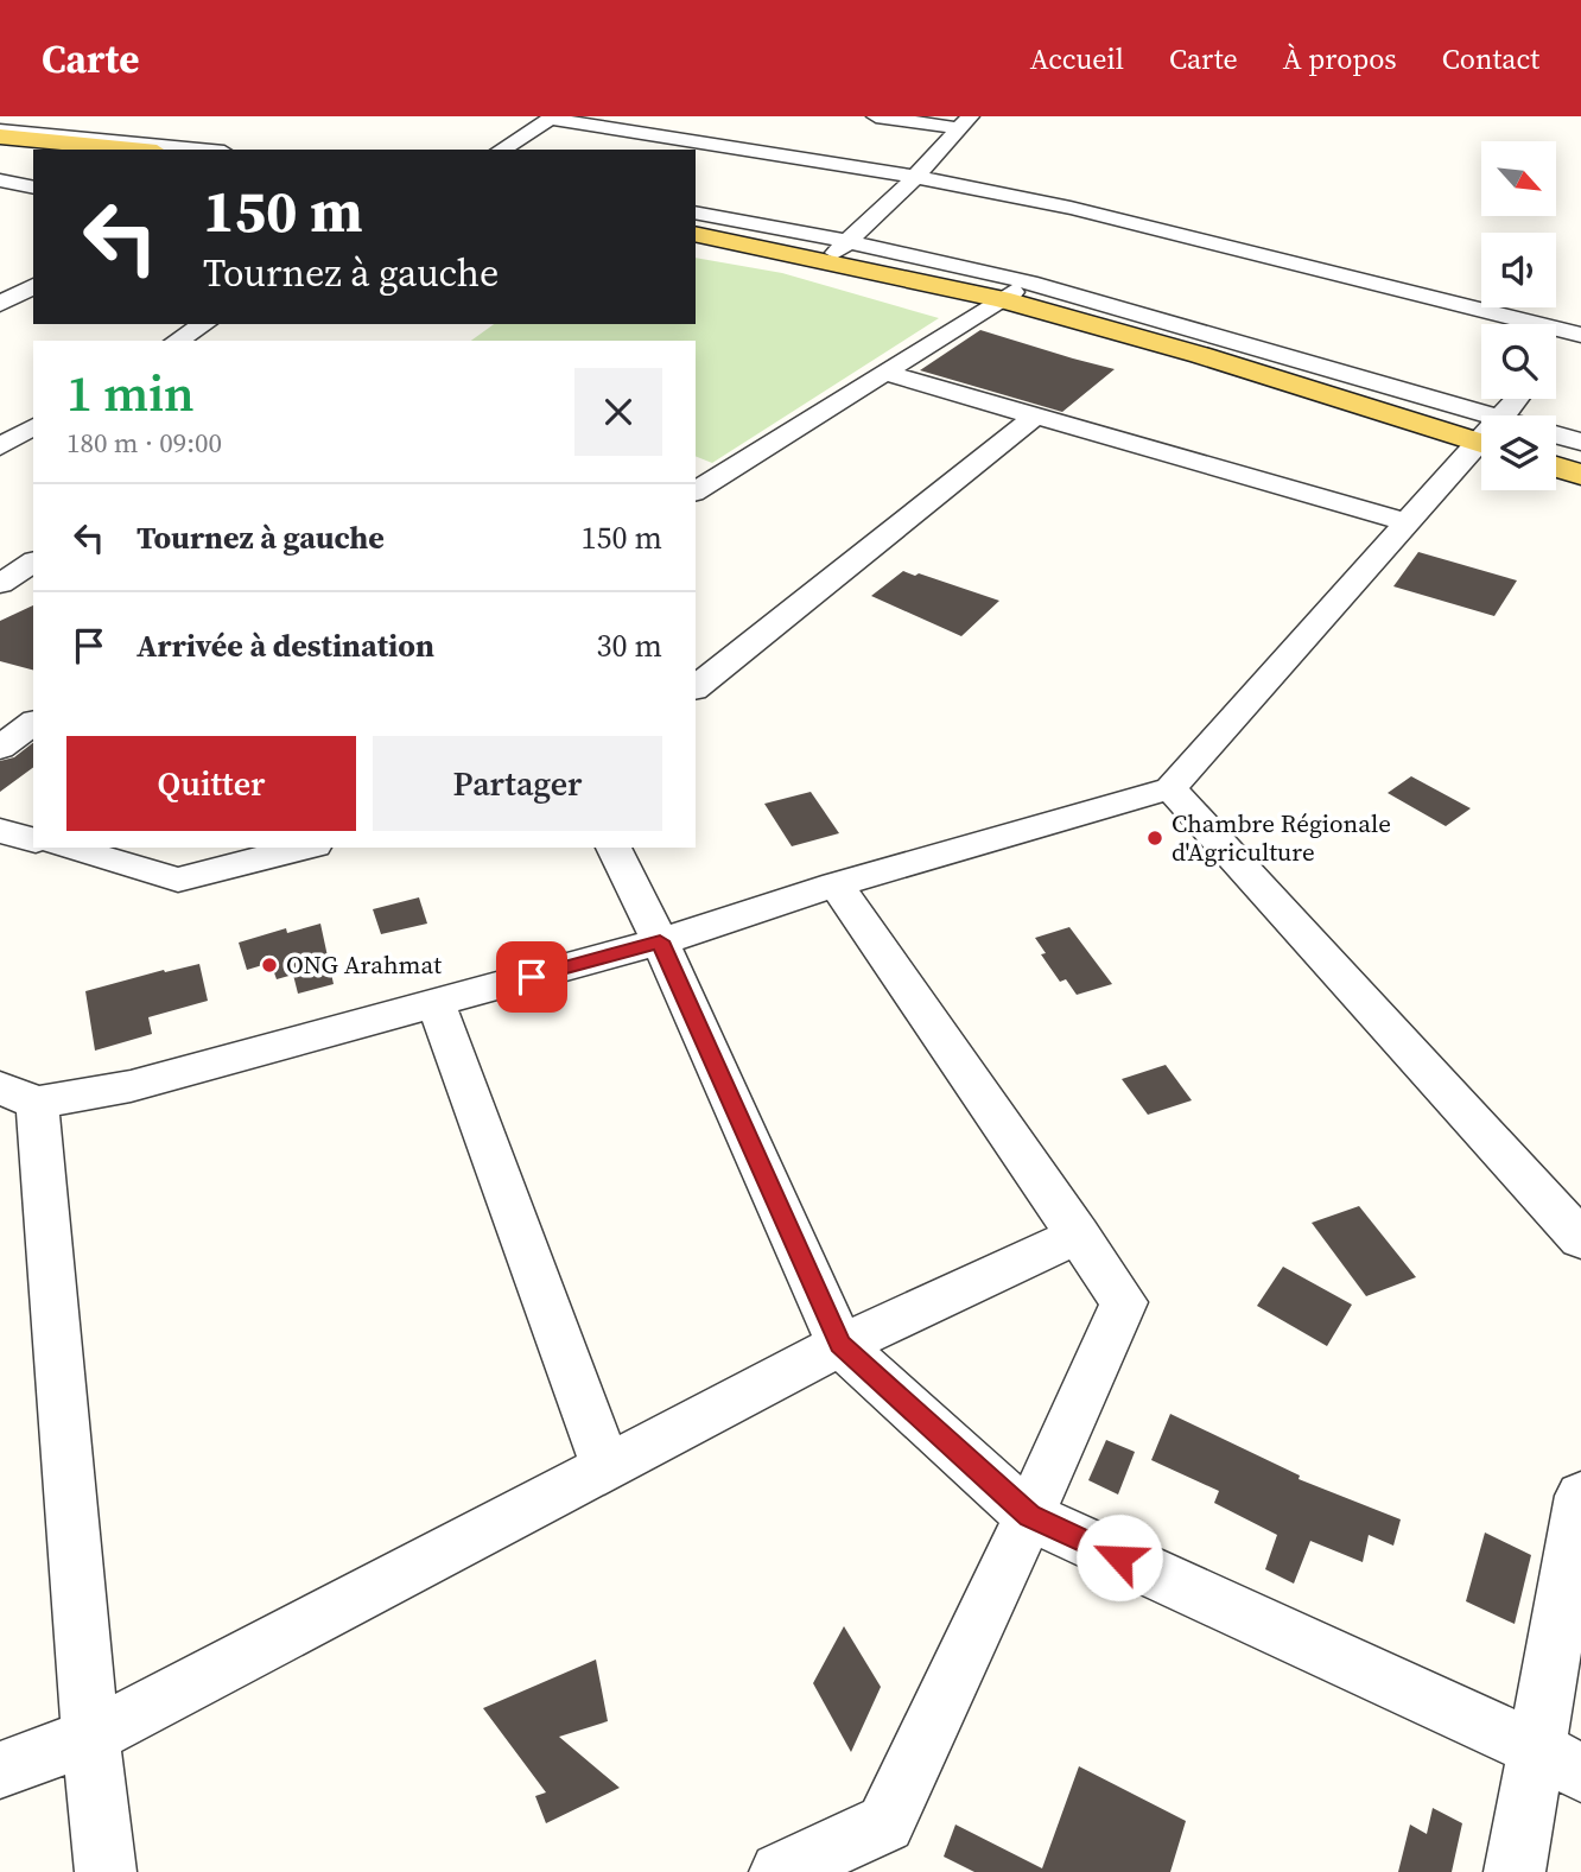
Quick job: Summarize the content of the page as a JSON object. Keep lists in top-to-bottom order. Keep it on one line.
{"places":["Chambre Régionale d'Agriculture","ONG Arahmat"],"north":"bottom right","page":{"header":"Carte","nav":["Accueil","Carte","À propos","Contact"],"turn":["150 m","Tournez à gauche"],"heading":["1 min","180 m · 09:00"],"list":[{"name":"Tournez à gauche","value":"150 m"},{"name":"Arrivée à destination","value":"30 m"}],"buttons":["Quitter","Partager"]}}
